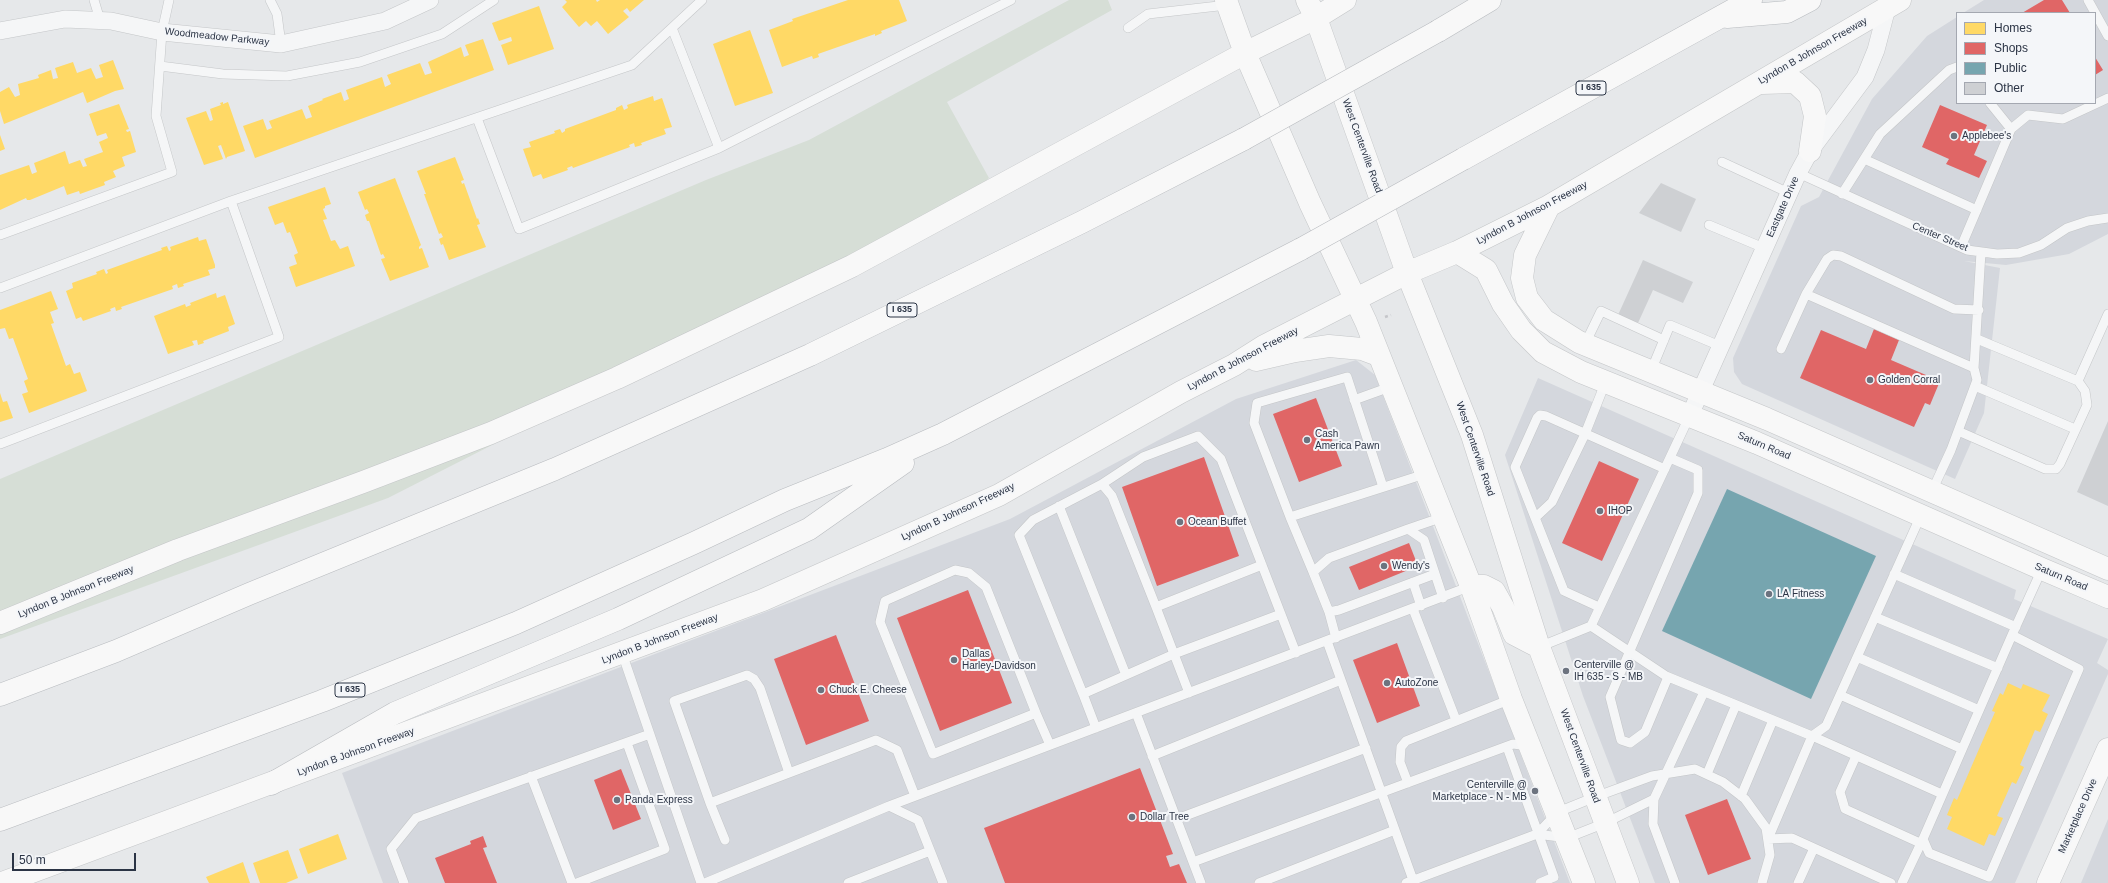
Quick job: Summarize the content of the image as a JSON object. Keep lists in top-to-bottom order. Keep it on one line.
{"streets":{"main road":["Lyndon B Johnson Freeway","I 635","West Centerville Road","Saturn Road","Marketplace Drive"],"street":["Woodmeadow Parkway","Eastgate Drive"],"lane":["Center Street"]},"crossings":[["Lyndon B Johnson Freeway","West Centerville Road"],["Lyndon B Johnson Freeway","Eastgate Drive"],["Lyndon B Johnson Freeway","Saturn Road"],["Eastgate Drive","Center Street"],["Eastgate Drive","Saturn Road"]],"places":["Applebee's","Golden Corral","Cash America Pawn","IHOP","Ocean Buffet","Wendy's","LA Fitness","Dallas Harley-Davidson","Centerville @ IH 635 - S - MB","AutoZone","Chuck E. Cheese","Centerville @ Marketplace - N - MB","Panda Express","Dollar Tree"],"legend":["Homes","Shops","Public","Other"],"scale_bar":"50 m"}
